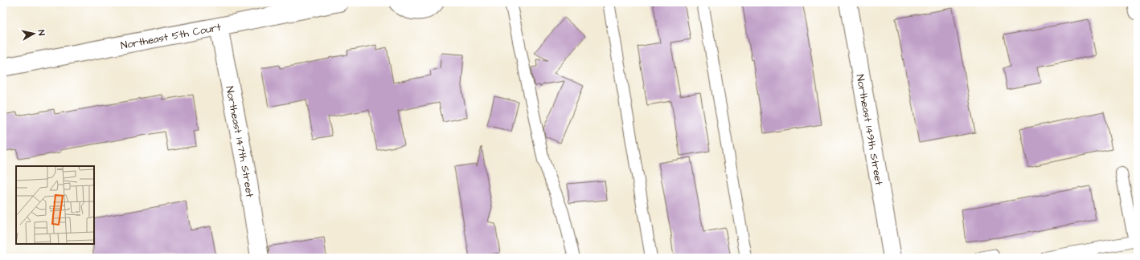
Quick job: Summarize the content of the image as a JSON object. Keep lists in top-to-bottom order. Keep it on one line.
{"streets":{"street":["Northeast 5th Court","Northeast 149th Street","Northeast 147th Street"]},"crossings":[["Northeast 5th Court","Northeast 147th Street"]],"north":"right"}
